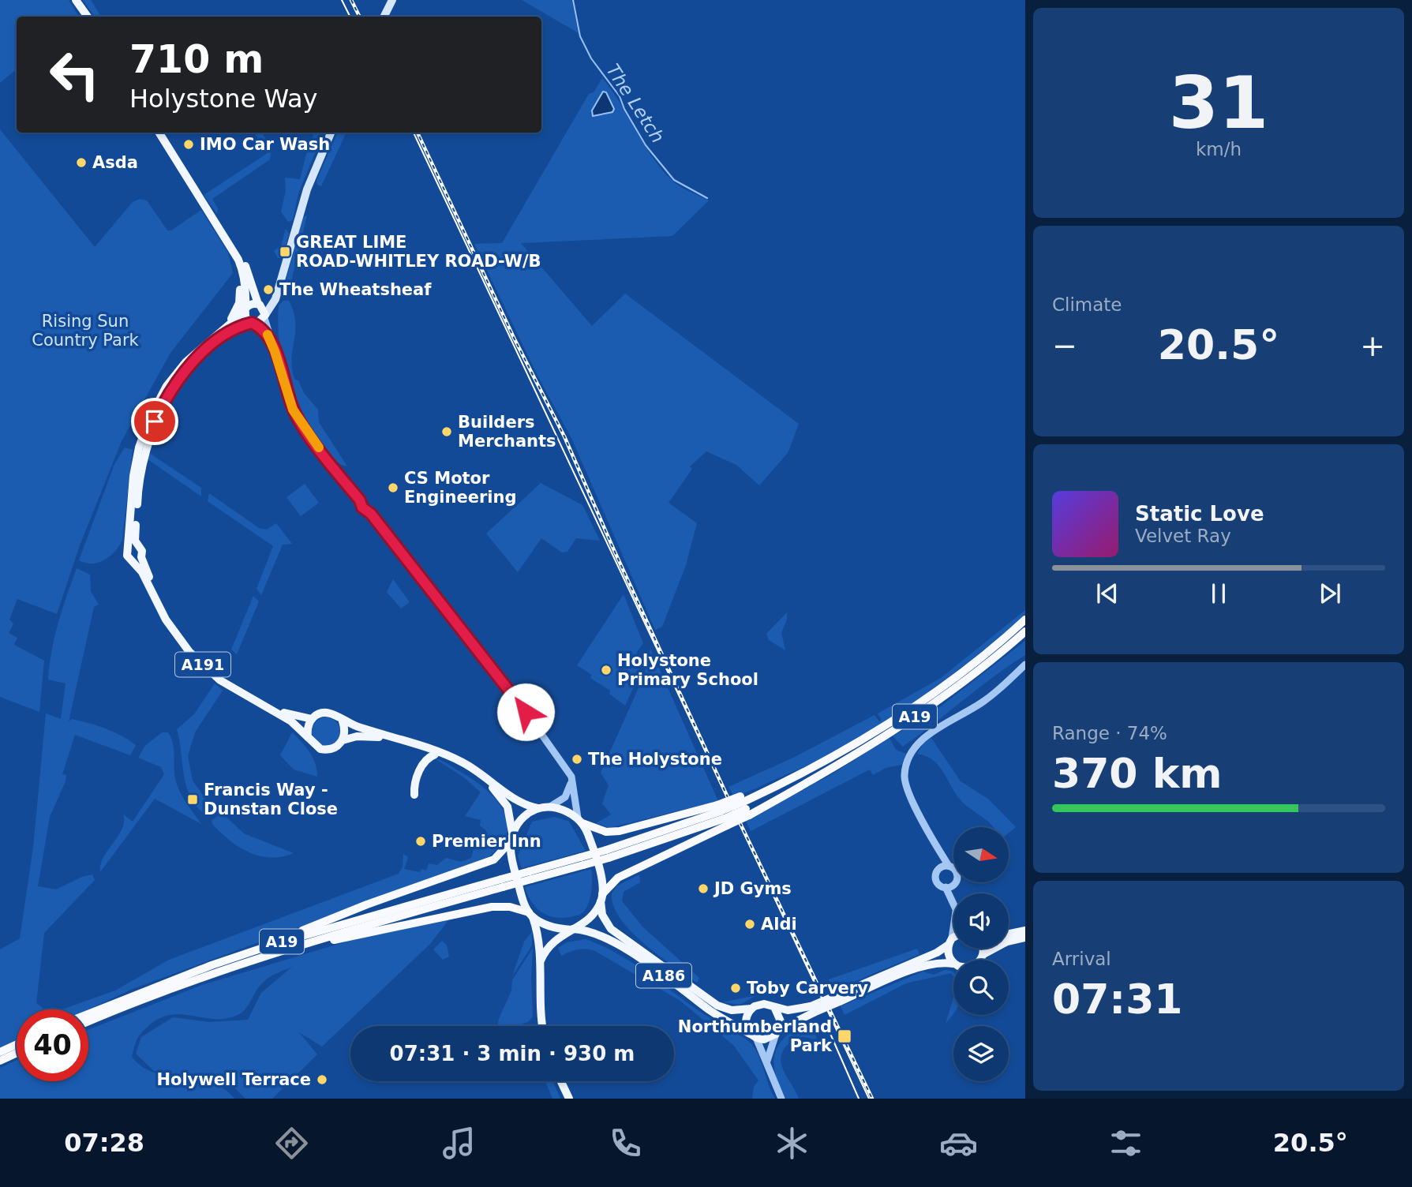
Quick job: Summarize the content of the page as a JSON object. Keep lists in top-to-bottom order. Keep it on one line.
{"streets":{"highway":["A19"],"main road":["A191","A186"]},"crossings":[["A191","A186"]],"water":["The Letch"],"parks":["Rising Sun Country Park"],"places":{"other":["IMO Car Wash","Asda","The Wheatsheaf","Builders Merchants","CS Motor Engineering","Holystone Primary School","The Holystone","Premier Inn","JD Gyms","Aldi","Toby Carvery","Holywell Terrace"],"transit":["GREAT LIME ROAD-WHITLEY ROAD-W/B","Francis Way - Dunstan Close","Northumberland Park"]},"north":"right","page":{"tile":[["31","km/h"],"Climate",["Range · 74%","370 km"],["Arrival","07:31"]],"turn":["710 m","Holystone Way"],"heat":["−","20.5°","+"],"song":["Static Love","Velvet Ray"],"limit":"40","trip":"07:31 · 3 min · 930 m","tabs":["07:28","20.5°"]}}
